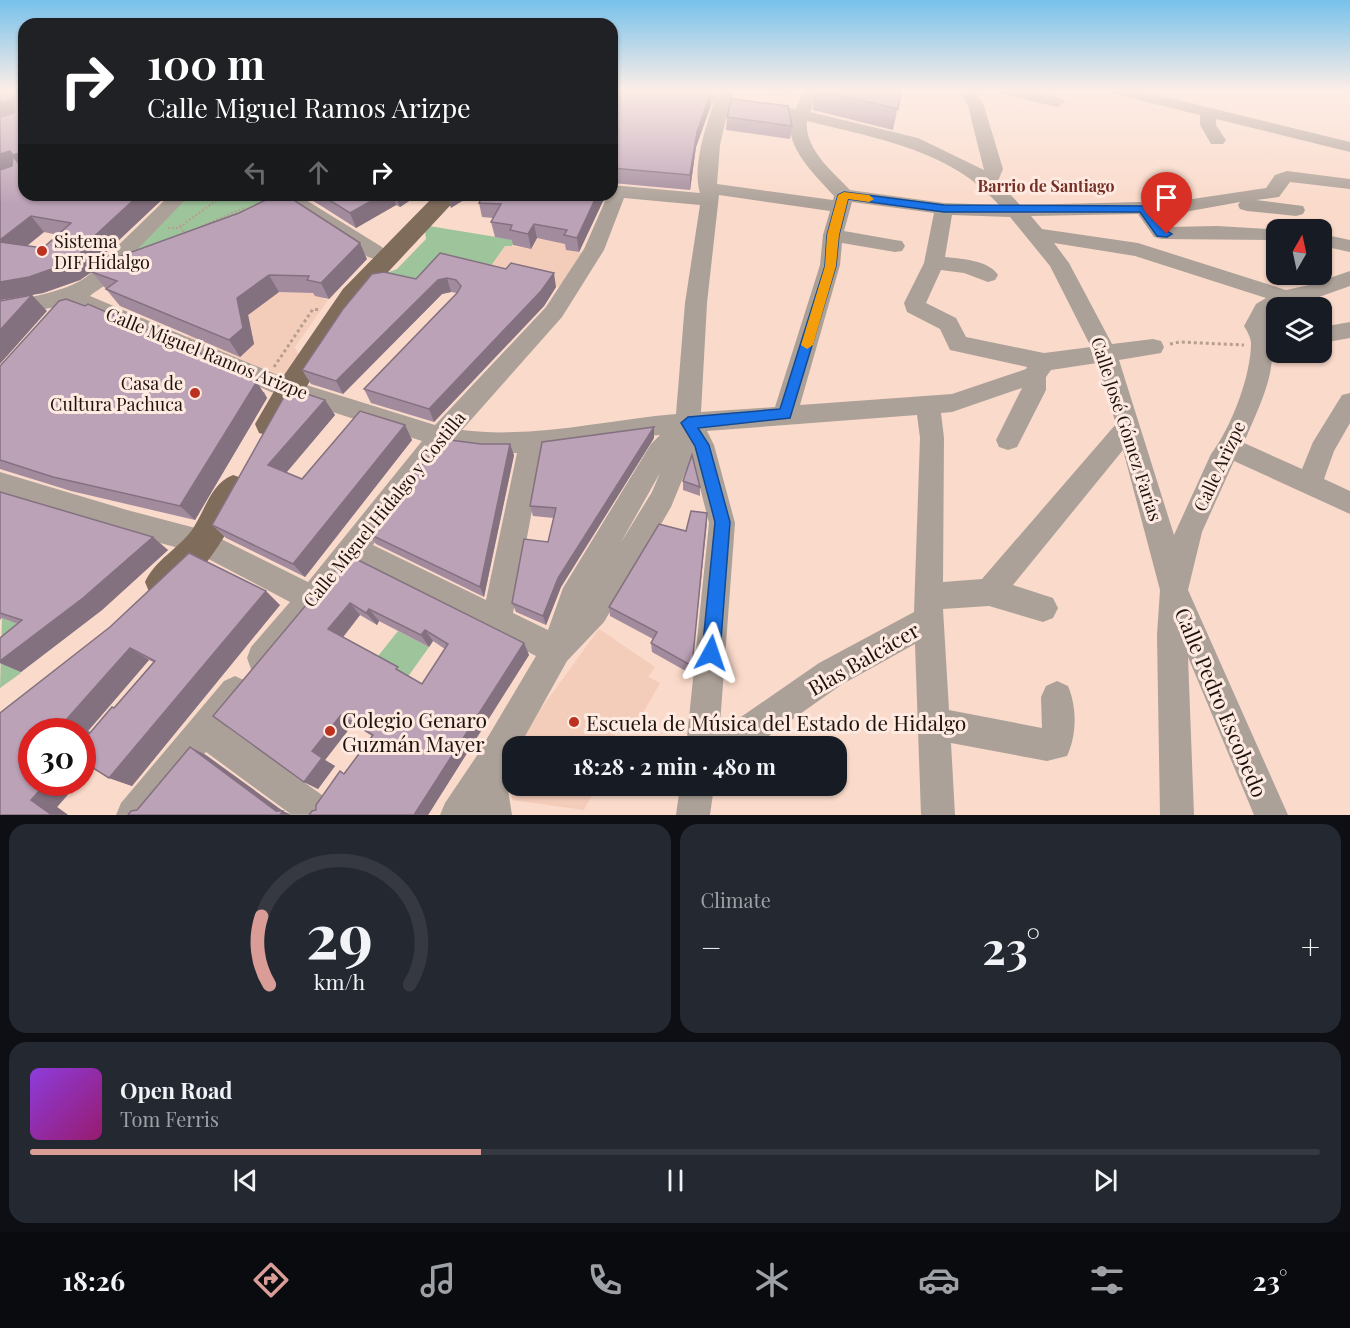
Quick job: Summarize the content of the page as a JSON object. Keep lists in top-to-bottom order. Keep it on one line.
{"streets":{"street":["Calle Miguel Ramos Arizpe","Calle José Gómez Farías","Calle Arizpe","Calle Miguel Hidalgo y Costilla","Blas Balcácer","Calle Pedro Escobedo"]},"crossings":[["Calle Miguel Ramos Arizpe","Calle José Gómez Farías"],["Calle Miguel Ramos Arizpe","Calle Miguel Hidalgo y Costilla"],["Calle José Gómez Farías","Calle Arizpe"],["Calle José Gómez Farías","Calle Pedro Escobedo"],["Calle Arizpe","Calle Pedro Escobedo"]],"districts":["Barrio de Santiago"],"places":["Sistema DIF Hidalgo","Casa de Cultura Pachuca","Escuela de Música del Estado de Hidalgo","Colegio Genaro Guzmán Mayer"],"north":"top","page":{"turn":["100 m","Calle Miguel Ramos Arizpe"],"limit":"30","trip":"18:28 · 2 min · 480 m","tile":"Climate","heat":["−","23°","+"],"song":["Open Road","Tom Ferris"],"tabs":["18:26","23°"],"gauge":["29","km/h"]}}
